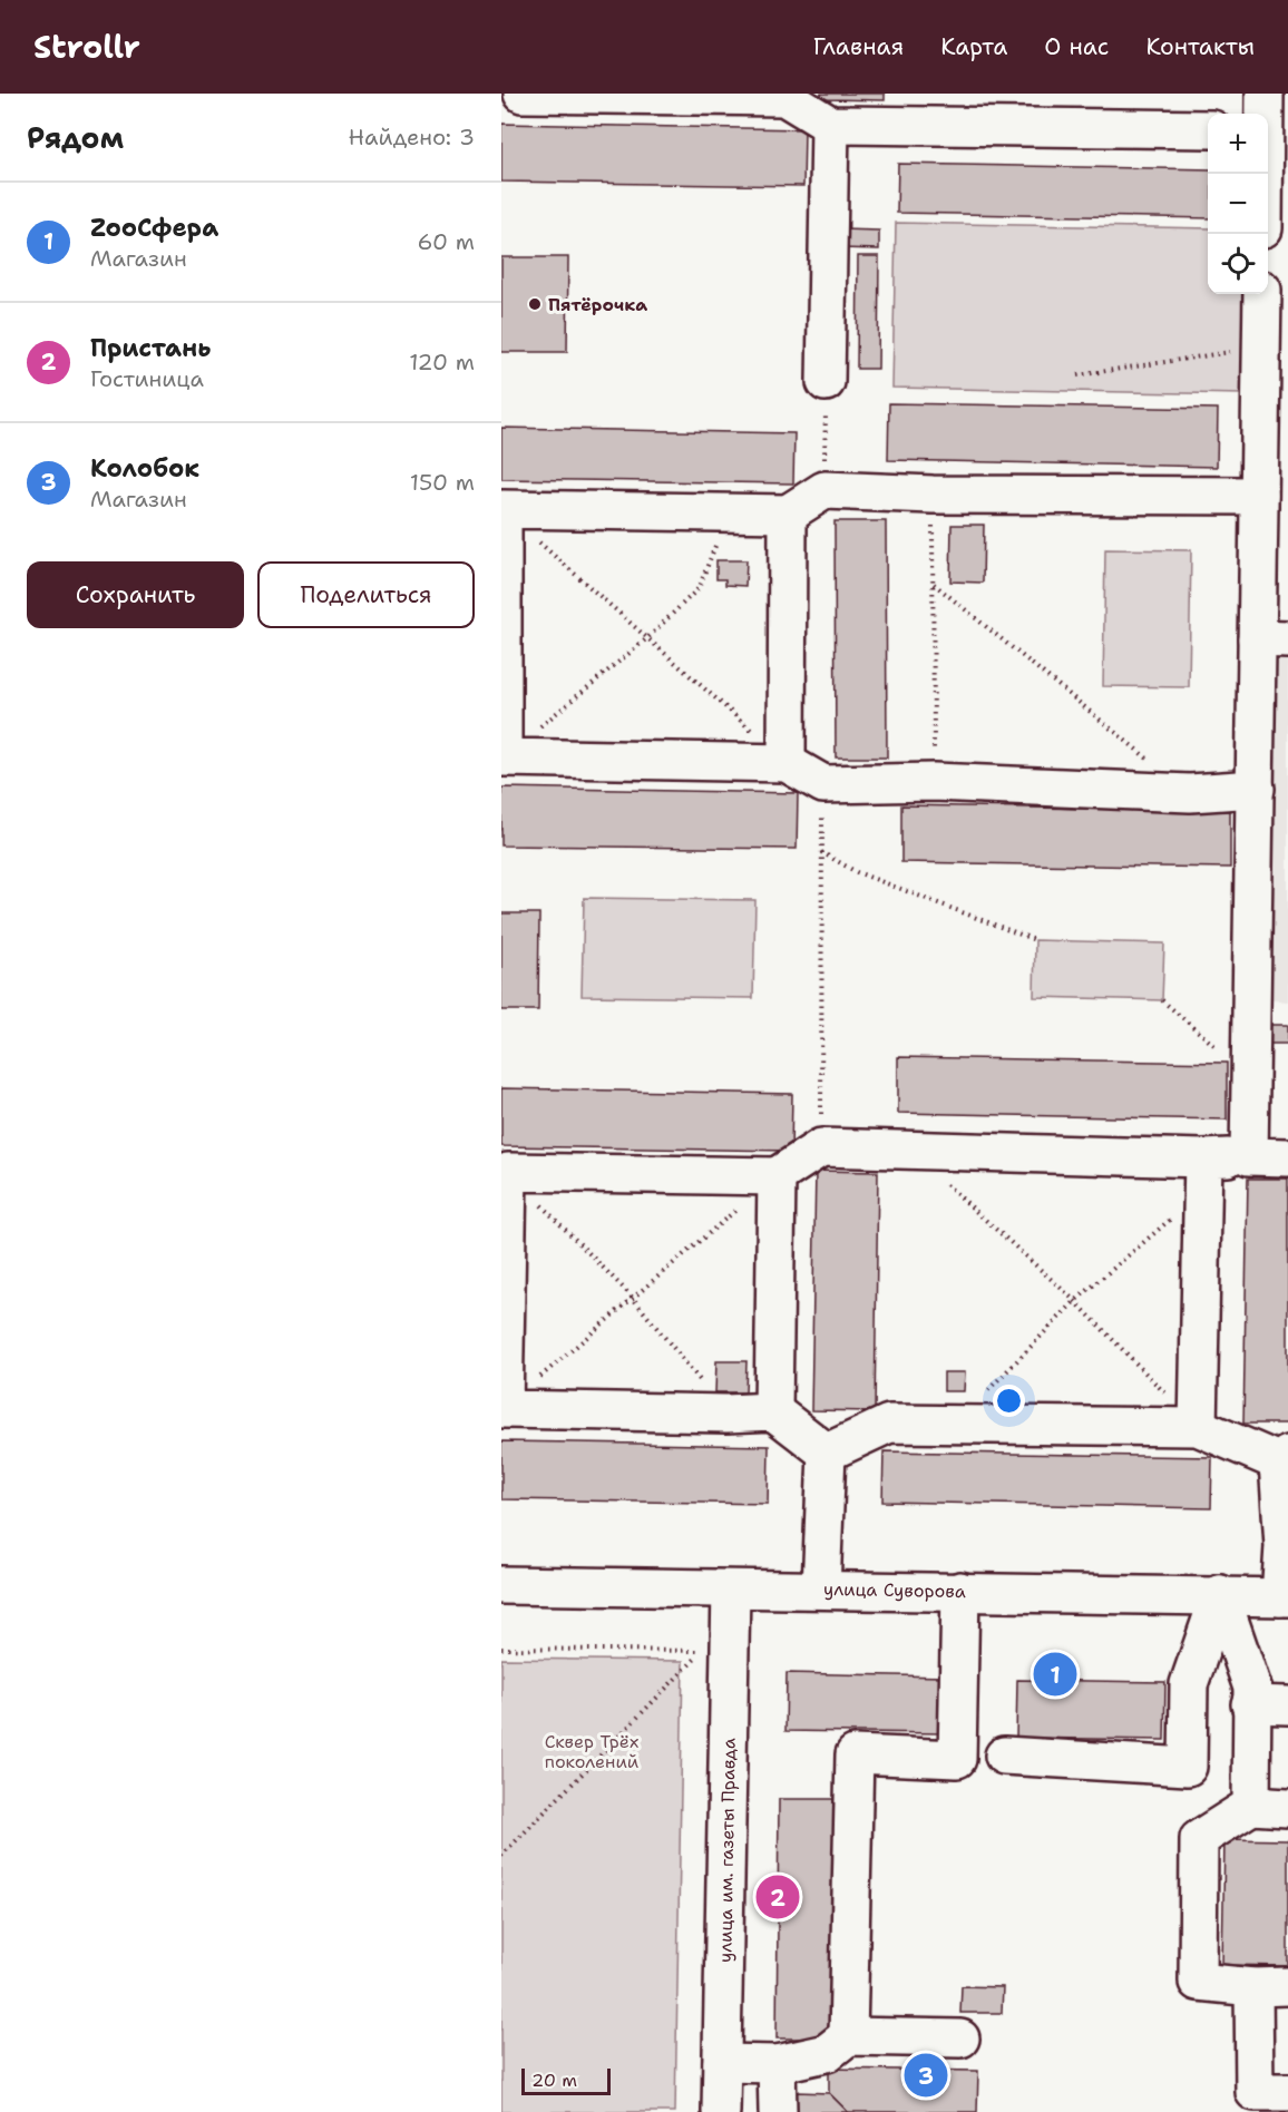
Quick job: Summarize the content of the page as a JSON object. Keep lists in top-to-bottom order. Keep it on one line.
{"streets":{"main road":["улица Суворова","улица им. газеты Правда"]},"crossings":[["улица Суворова","улица им. газеты Правда"]],"parks":["Сквер Трёх поколений"],"places":["Пятёрочка"],"scale_bar":"20 m","page":{"header":"Strollr","nav":["Главная","Карта","О нас","Контакты"],"heading":["Рядом","Найдено: 3"],"map_buttons":["+","−"],"list":[{"mark":"1","name":"ZooСфера","note":"Магазин","value":"60 m"},{"mark":"2","name":"Пристань","note":"Гостиница","value":"120 m"},{"mark":"3","name":"Колобок","note":"Магазин","value":"150 m"}],"buttons":["Сохранить","Поделиться"],"pins":["1","2","3"],"scale":"20 m"}}
